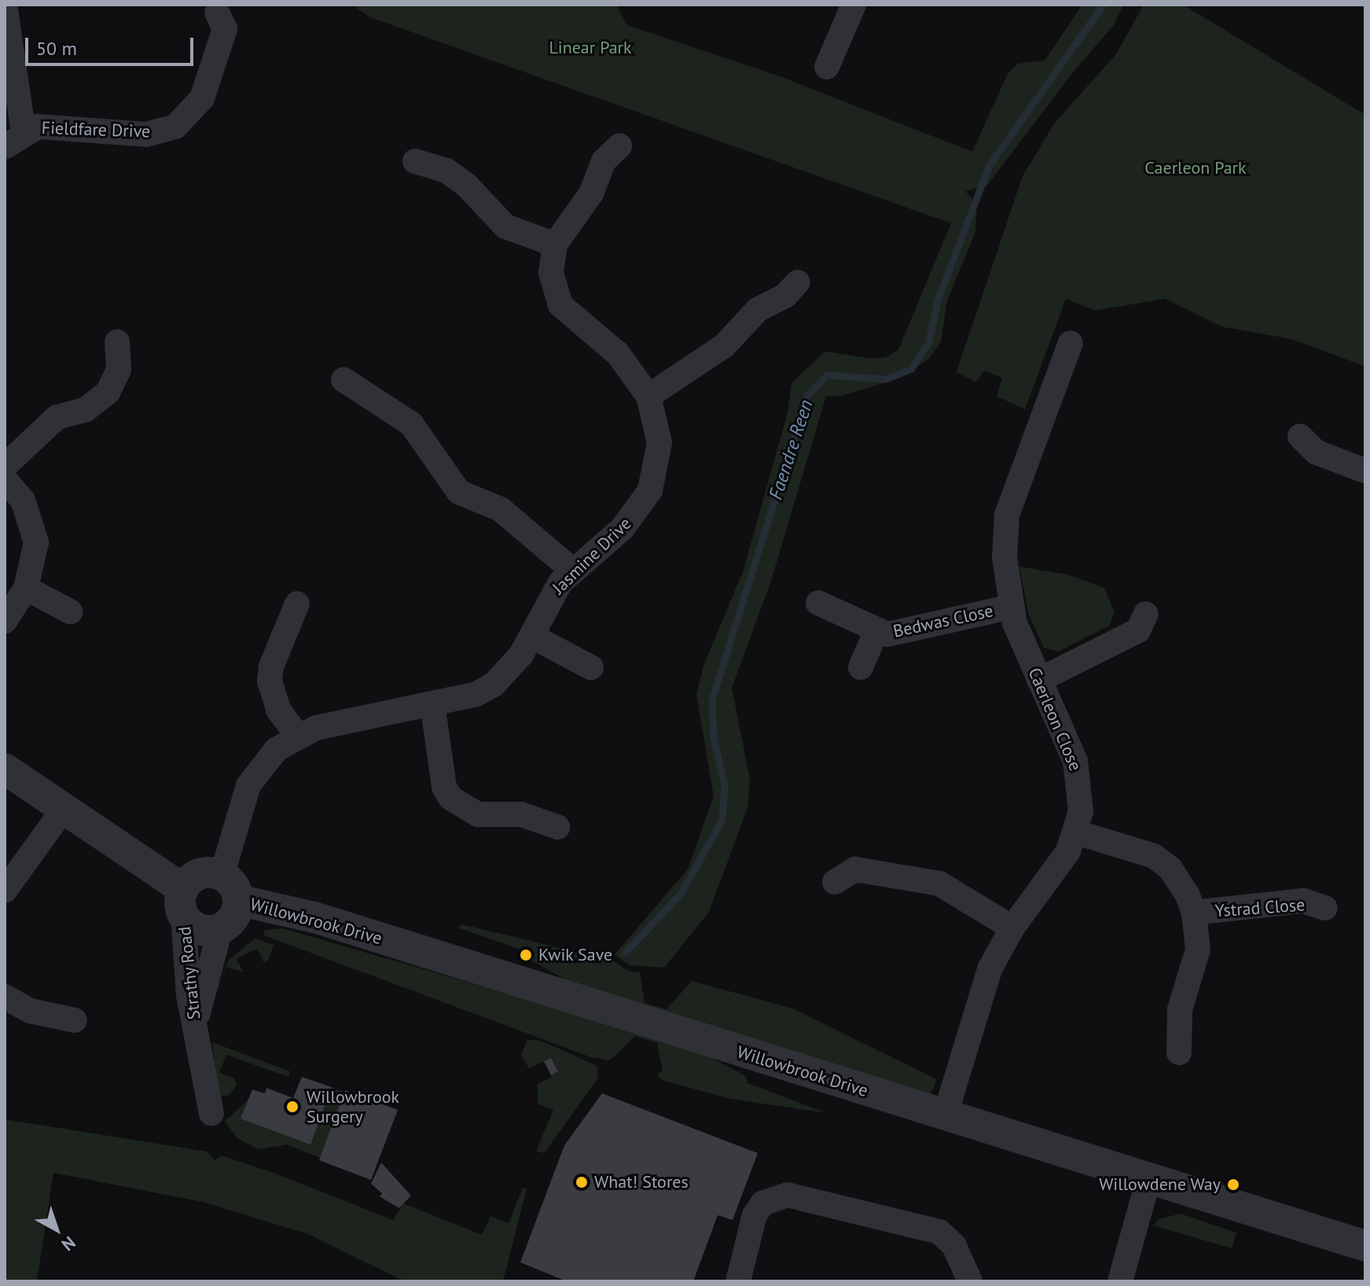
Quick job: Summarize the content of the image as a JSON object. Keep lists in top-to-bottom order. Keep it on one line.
{"streets":{"street":["Fieldfare Drive","Jasmine Drive","Bedwas Close","Caerleon Close","Ystrad Close","Willowbrook Drive","Strathy Road"]},"crossings":[["Jasmine Drive","Willowbrook Drive"],["Jasmine Drive","Strathy Road"],["Bedwas Close","Caerleon Close"],["Caerleon Close","Willowbrook Drive"],["Willowbrook Drive","Strathy Road"]],"water":["Faendre Reen"],"parks":["Linear Park","Caerleon Park"],"places":["Kwik Save","Willowbrook Surgery","What! Stores","Willowdene Way"],"scale_bar":"50 m","north":"bottom right"}
